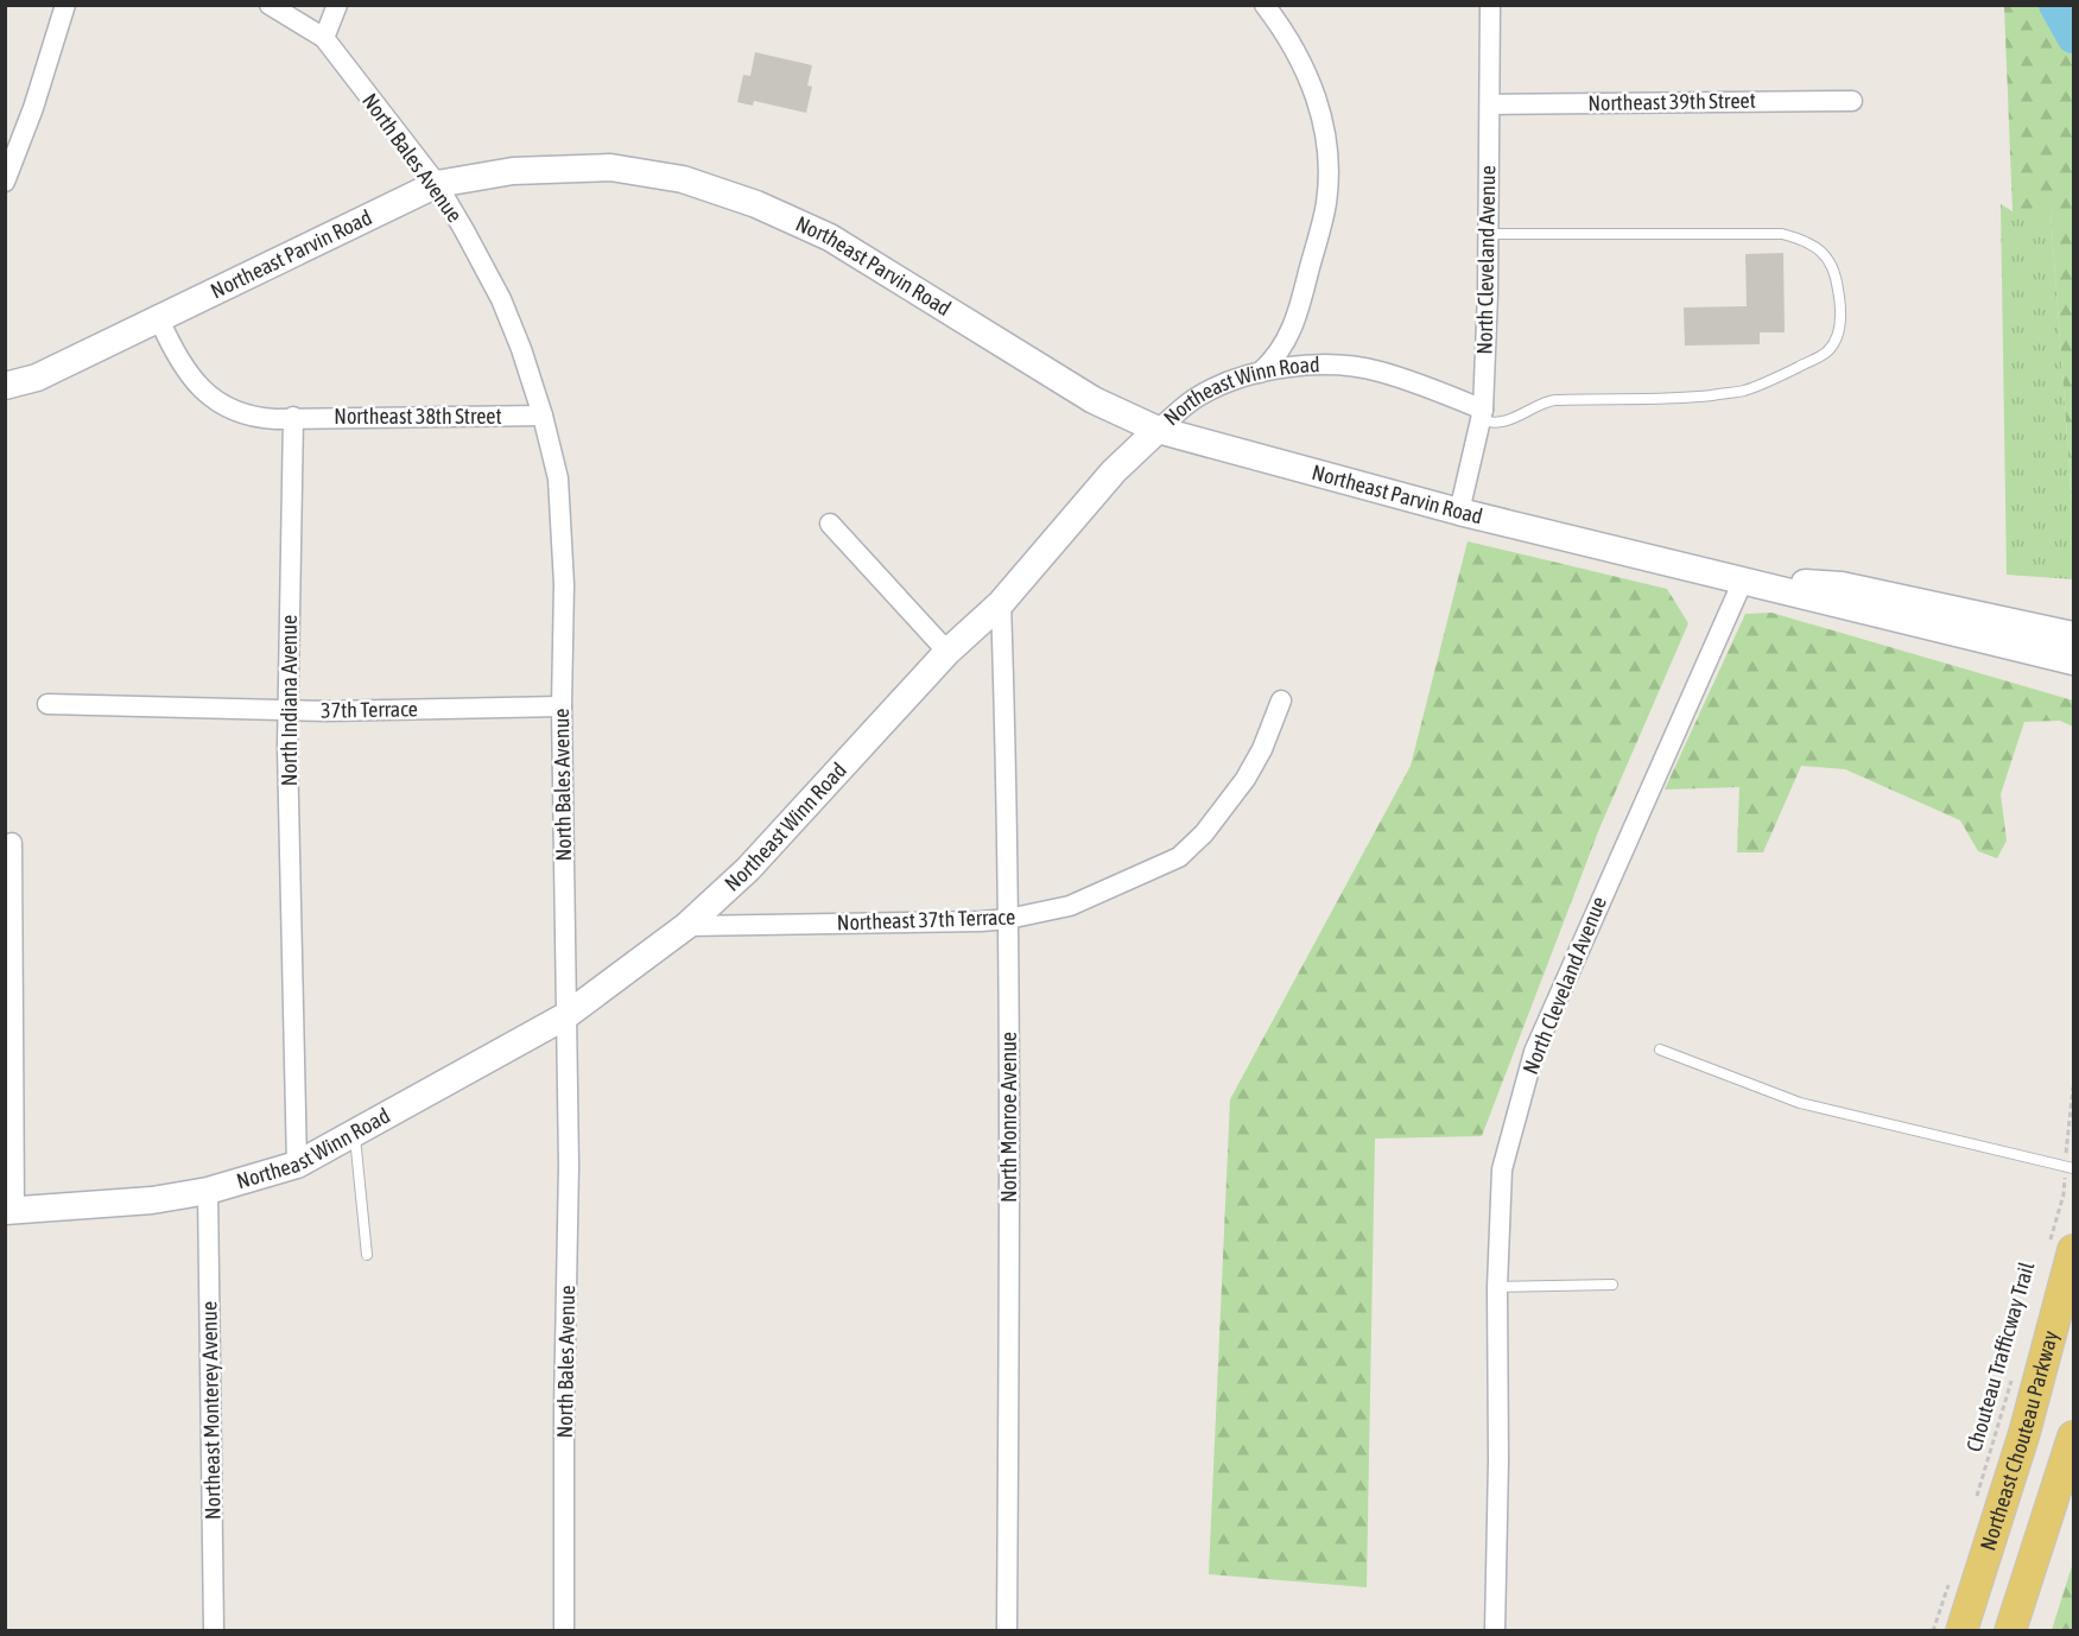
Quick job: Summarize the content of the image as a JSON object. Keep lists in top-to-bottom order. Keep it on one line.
{"streets":{"main road":["Northeast Parvin Road","Northeast Winn Road","Northeast Chouteau Parkway"],"street":["Northeast 39th Street","North Bales Avenue","North Cleveland Avenue","Northeast 38th Street","North Indiana Avenue","37th Terrace","Northeast 37th Terrace","North Monroe Avenue","Northeast Monterey Avenue"],"path":["Chouteau Trafficway Trail"]},"crossings":[["Northeast 39th Street","North Cleveland Avenue"],["North Bales Avenue","Northeast Parvin Road"],["North Bales Avenue","Northeast Winn Road"],["North Bales Avenue","Northeast 38th Street"],["North Bales Avenue","37th Terrace"],["Northeast Parvin Road","North Cleveland Avenue"],["Northeast Parvin Road","Northeast Winn Road"],["North Cleveland Avenue","Northeast Winn Road"],["Northeast Winn Road","North Indiana Avenue"],["Northeast Winn Road","Northeast 37th Terrace"],["Northeast Winn Road","North Monroe Avenue"],["Northeast Winn Road","Northeast Monterey Avenue"],["Northeast 38th Street","North Indiana Avenue"],["North Indiana Avenue","37th Terrace"],["Northeast 37th Terrace","North Monroe Avenue"],["Chouteau Trafficway Trail","Northeast Chouteau Parkway"]]}
